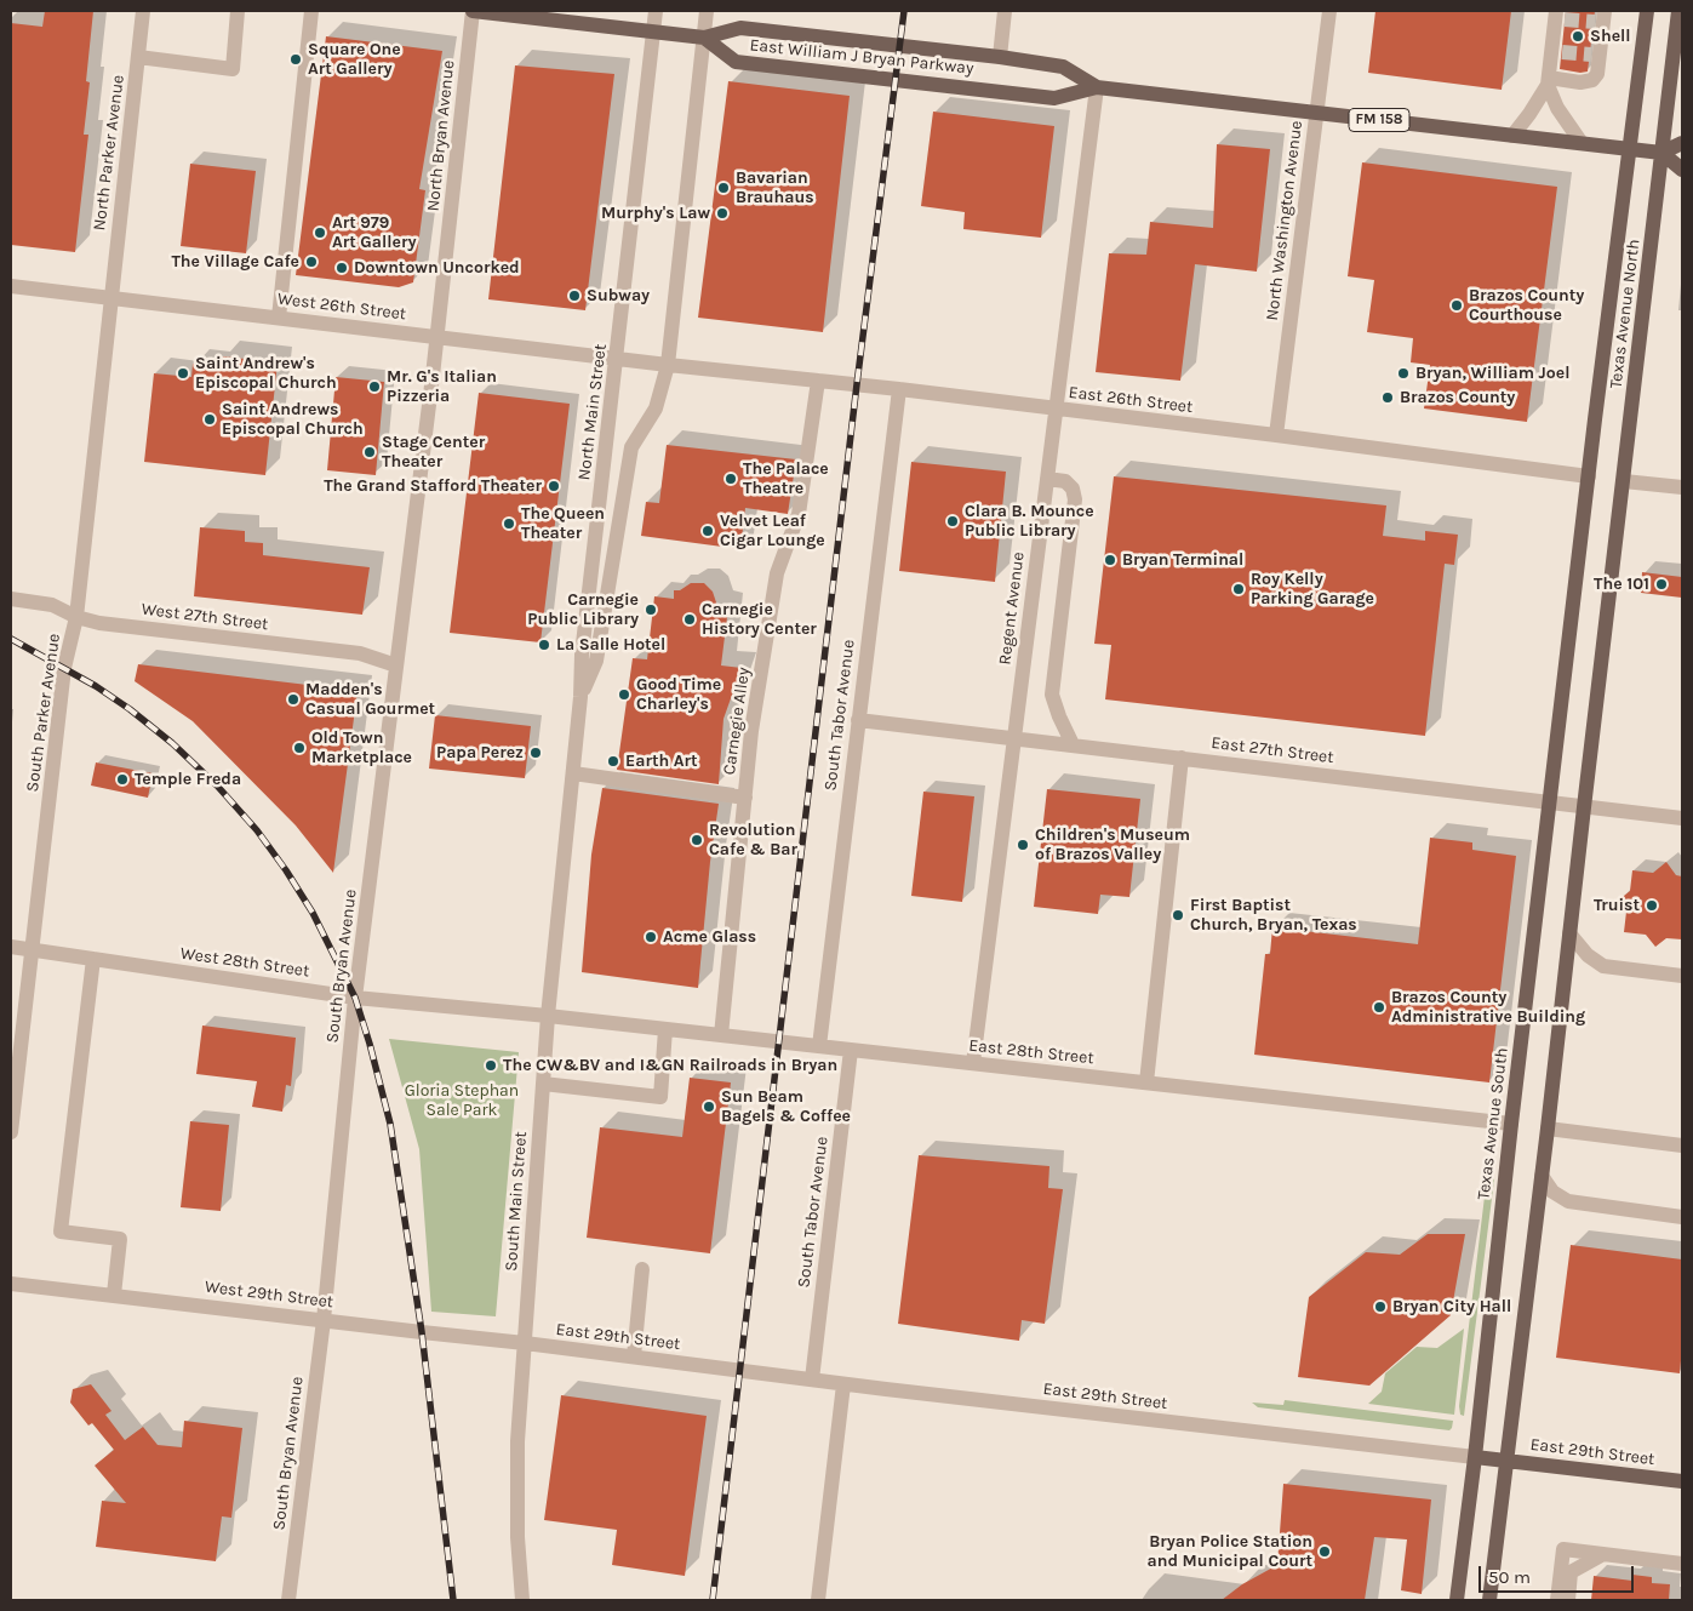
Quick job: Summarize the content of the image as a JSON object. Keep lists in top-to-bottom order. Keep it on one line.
{"streets":{"main road":["East William J Bryan Parkway","FM 158","Texas Avenue North","Texas Avenue South","East 29th Street"],"street":["North Bryan Avenue","North Parker Avenue","North Washington Avenue","West 26th Street","East 26th Street","North Main Street","Regent Avenue","West 27th Street","South Parker Avenue","South Tabor Avenue","Carnegie Alley","East 27th Street","West 28th Street","South Bryan Avenue","East 28th Street","South Main Street","West 29th Street"]},"crossings":[["East William J Bryan Parkway","FM 158"],["East William J Bryan Parkway","North Washington Avenue"],["East William J Bryan Parkway","Texas Avenue North"],["East William J Bryan Parkway","Regent Avenue"],["FM 158","North Bryan Avenue"],["FM 158","North Main Street"],["North Bryan Avenue","West 26th Street"],["North Bryan Avenue","South Bryan Avenue"],["North Parker Avenue","West 26th Street"],["North Parker Avenue","South Parker Avenue"],["North Washington Avenue","East 26th Street"],["West 26th Street","East 26th Street"],["West 26th Street","North Main Street"],["West 26th Street","South Parker Avenue"],["West 26th Street","South Bryan Avenue"],["Texas Avenue North","East 26th Street"],["Texas Avenue North","East 27th Street"],["Texas Avenue North","Texas Avenue South"],["East 26th Street","Regent Avenue"],["East 26th Street","South Tabor Avenue"],["East 26th Street","Carnegie Alley"],["North Main Street","South Main Street"],["Regent Avenue","East 27th Street"],["Regent Avenue","East 28th Street"],["West 27th Street","South Parker Avenue"],["West 27th Street","South Bryan Avenue"],["South Parker Avenue","West 28th Street"],["South Tabor Avenue","East 27th Street"],["South Tabor Avenue","East 28th Street"],["South Tabor Avenue","East 29th Street"],["Carnegie Alley","East 28th Street"],["East 27th Street","Texas Avenue South"],["West 28th Street","South Bryan Avenue"],["West 28th Street","East 28th Street"],["West 28th Street","South Main Street"],["South Bryan Avenue","West 29th Street"],["East 28th Street","Texas Avenue South"],["East 28th Street","South Main Street"],["Texas Avenue South","East 29th Street"],["South Main Street","West 29th Street"],["South Main Street","East 29th Street"],["West 29th Street","East 29th Street"]],"parks":["Gloria Stephan Sale Park"],"places":["Shell","Square One Art Gallery","Bavarian Brauhaus","Murphy's Law","Art 979 Art Gallery","The Village Cafe","Downtown Uncorked","Subway","Brazos County Courthouse","Saint Andrew's Episcopal Church","Bryan, William Joel","Mr. G's Italian Pizzeria","Brazos County","Saint Andrews Episcopal Church","Stage Center Theater","The Palace Theatre","The Grand Stafford Theater","Clara B. Mounce Public Library","The Queen Theater","Velvet Leaf Cigar Lounge","Bryan Terminal","The 101","Roy Kelly Parking Garage","Carnegie Public Library","Carnegie History Center","La Salle Hotel","Good Time Charley's","Madden's Casual Gourmet","Old Town Marketplace","Papa Perez","Earth Art","Temple Freda","Revolution Cafe & Bar","Children's Museum of Brazos Valley","Truist","First Baptist Church, Bryan, Texas","Acme Glass","Brazos County Administrative Building","The CW&BV and I&GN Railroads in Bryan","Sun Beam Bagels & Coffee","Bryan City Hall","Bryan Police Station and Municipal Court"],"scale_bar":"50 m"}
